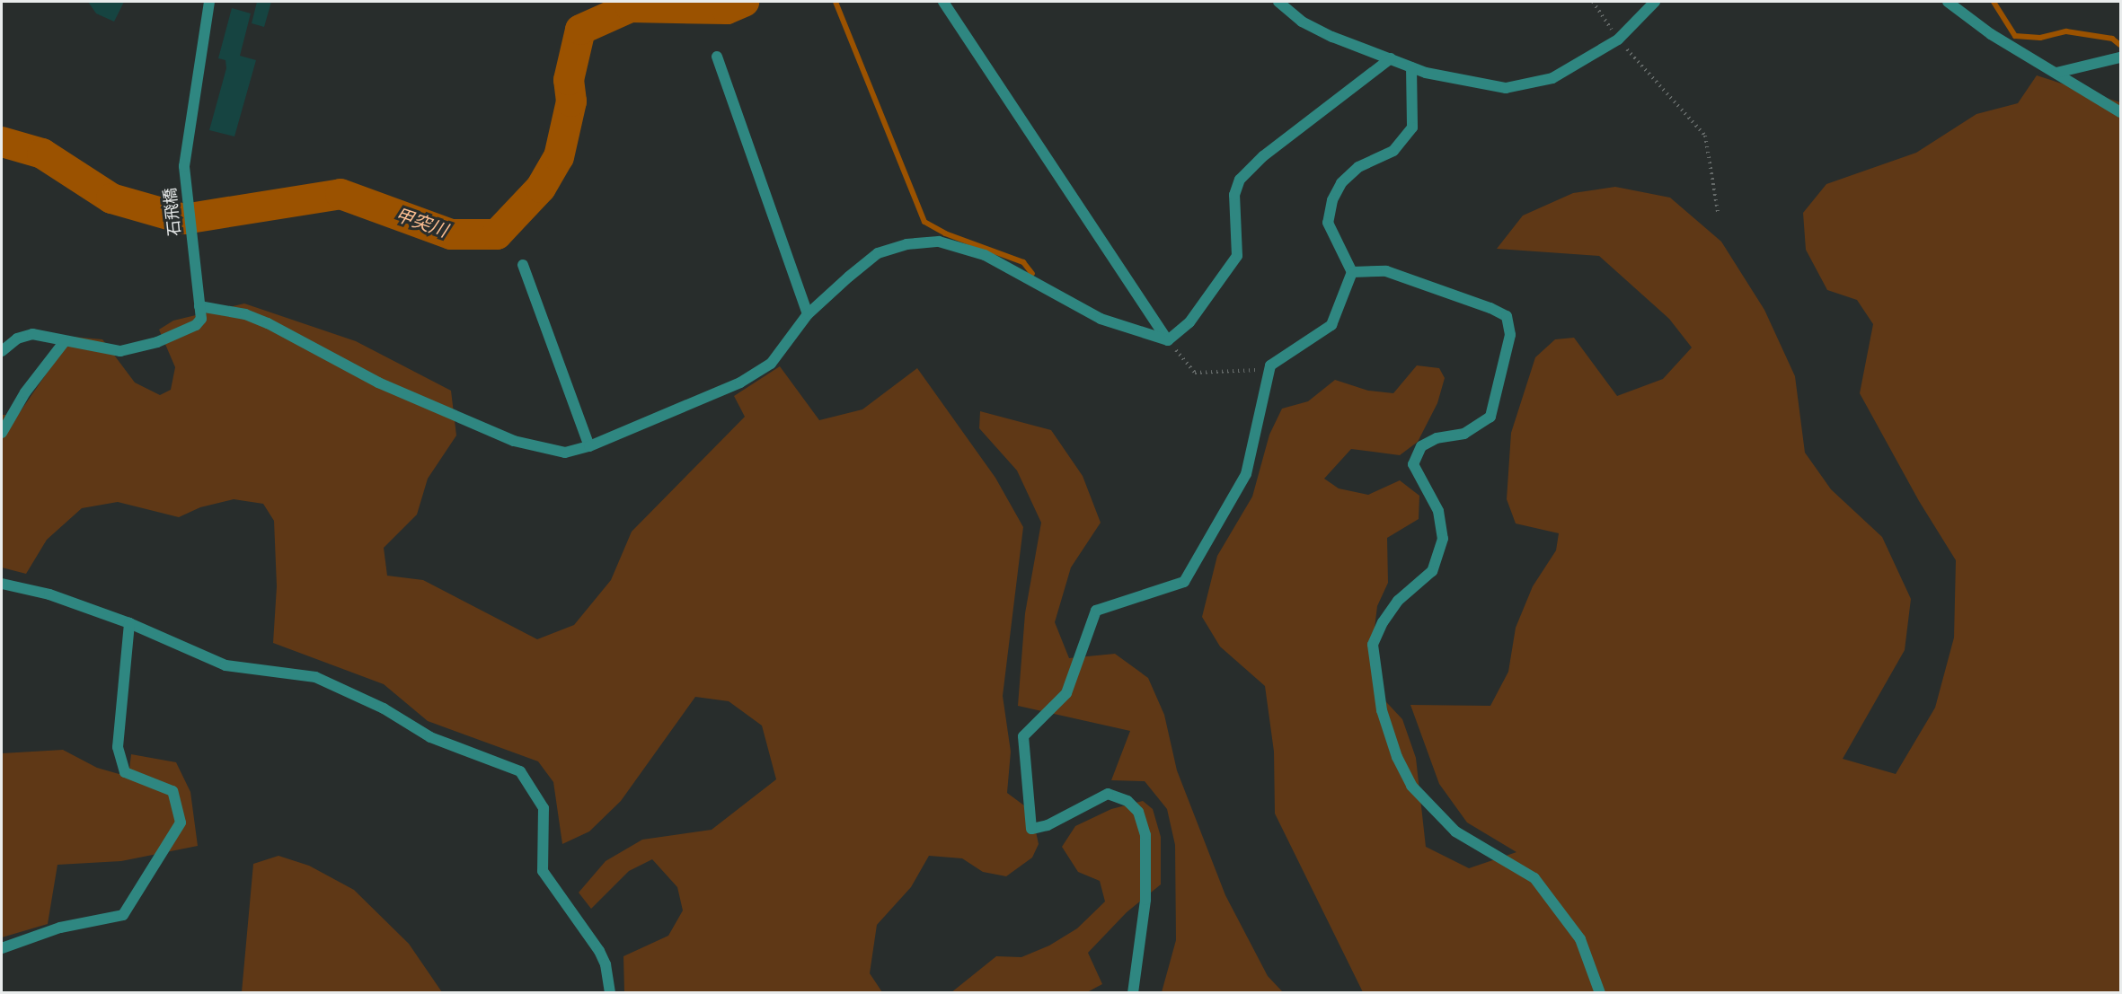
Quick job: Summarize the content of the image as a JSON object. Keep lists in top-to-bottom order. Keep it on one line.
{"streets":{"street":["石飛橋"]},"water":["甲突川"]}
